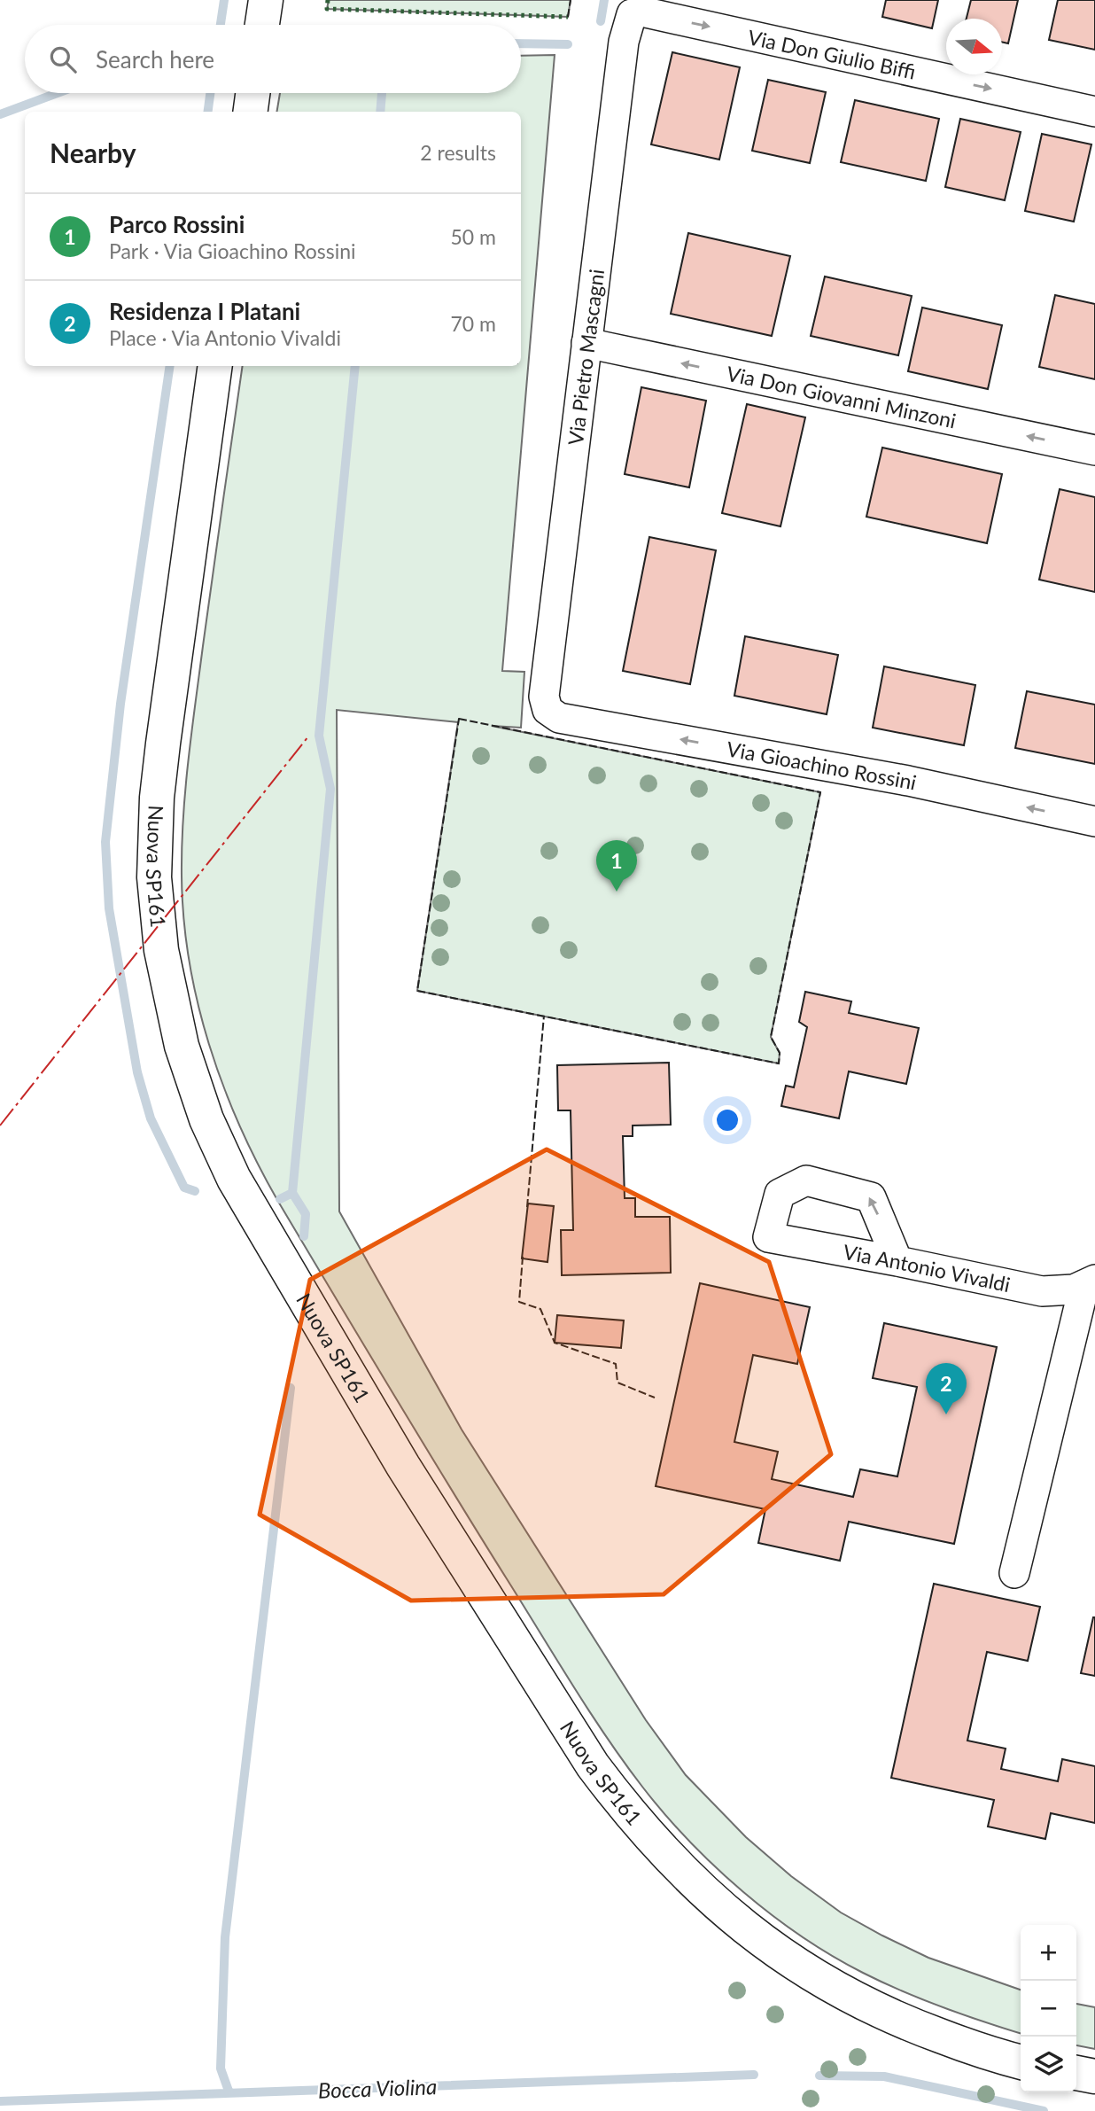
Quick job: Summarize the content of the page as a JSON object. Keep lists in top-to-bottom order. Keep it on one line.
{"streets":{"main road":["Nuova SP161"],"street":["Via Don Giulio Biffi","Via Pietro Mascagni","Via Don Giovanni Minzoni","Via Gioachino Rossini","Via Antonio Vivaldi"]},"crossings":[["Via Don Giulio Biffi","Via Pietro Mascagni"],["Via Pietro Mascagni","Via Don Giovanni Minzoni"],["Via Pietro Mascagni","Via Gioachino Rossini"]],"one_way":["Via Don Giulio Biffi","Via Don Giovanni Minzoni","Via Gioachino Rossini"],"water":["Bocca Violina"],"north":"right","page":{"search":"Search here","heading":["Nearby","2 results"],"list":[{"mark":"1","name":"Parco Rossini","note":"Park · Via Gioachino Rossini","value":"50 m"},{"mark":"2","name":"Residenza I Platani","note":"Place · Via Antonio Vivaldi","value":"70 m"}],"pins":["1","2"],"map_buttons":["+","−"]}}
